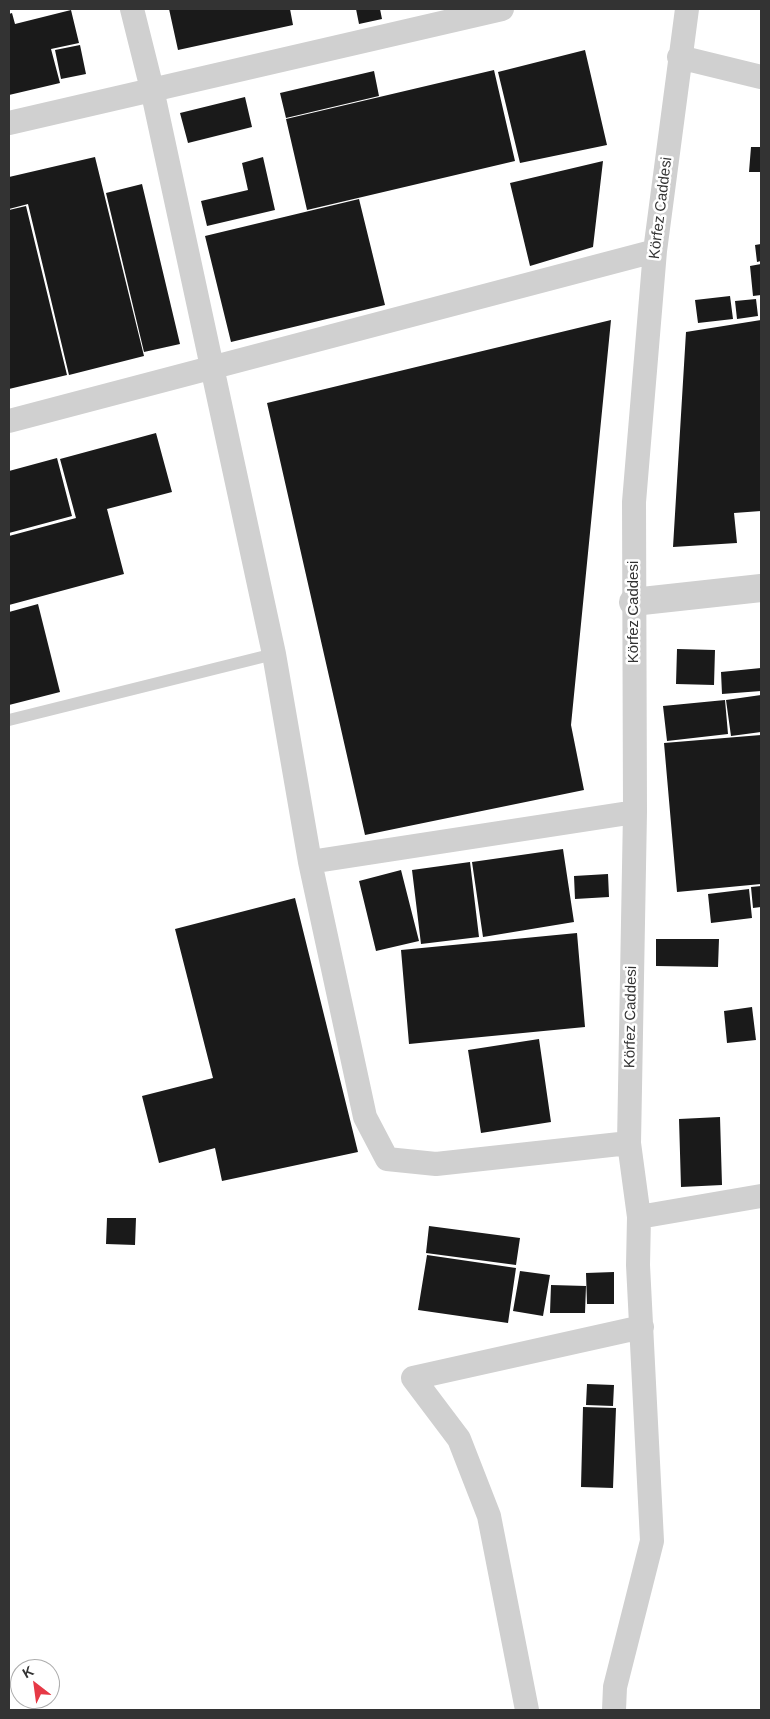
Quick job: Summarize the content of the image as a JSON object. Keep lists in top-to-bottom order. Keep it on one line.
{"streets":{"street":["Körfez Caddesi"]},"north":"top left"}
